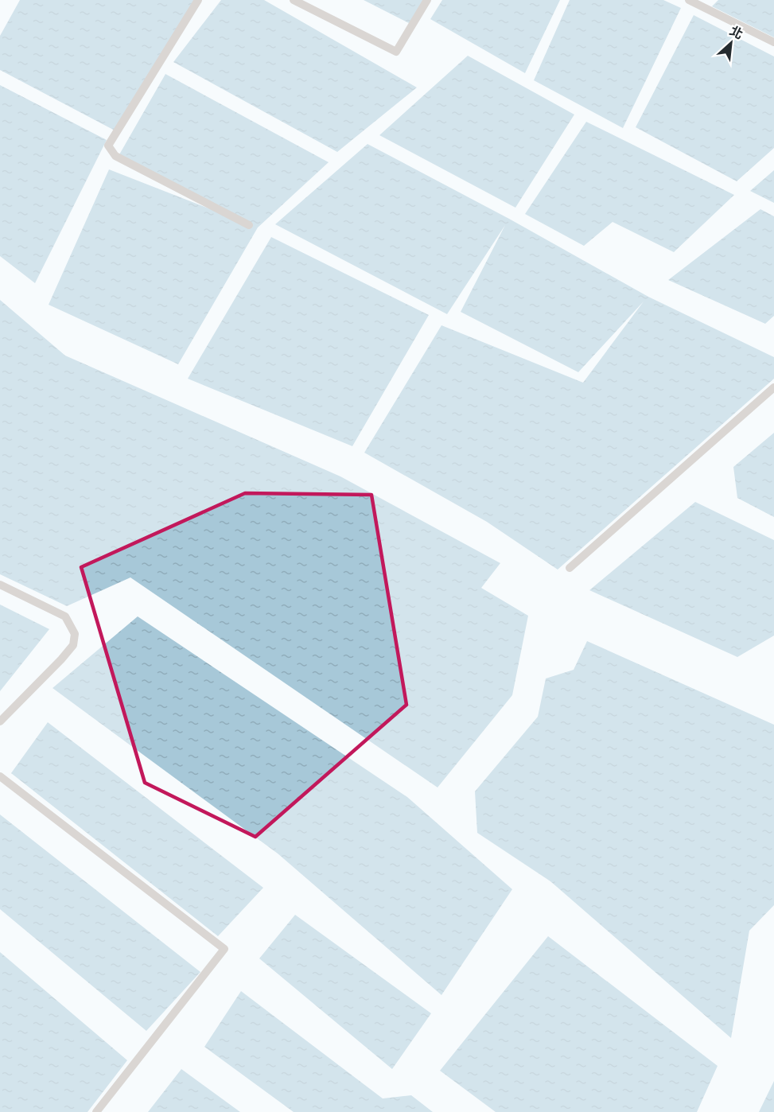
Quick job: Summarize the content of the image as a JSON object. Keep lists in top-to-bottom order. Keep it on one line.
{"north":"top right"}
